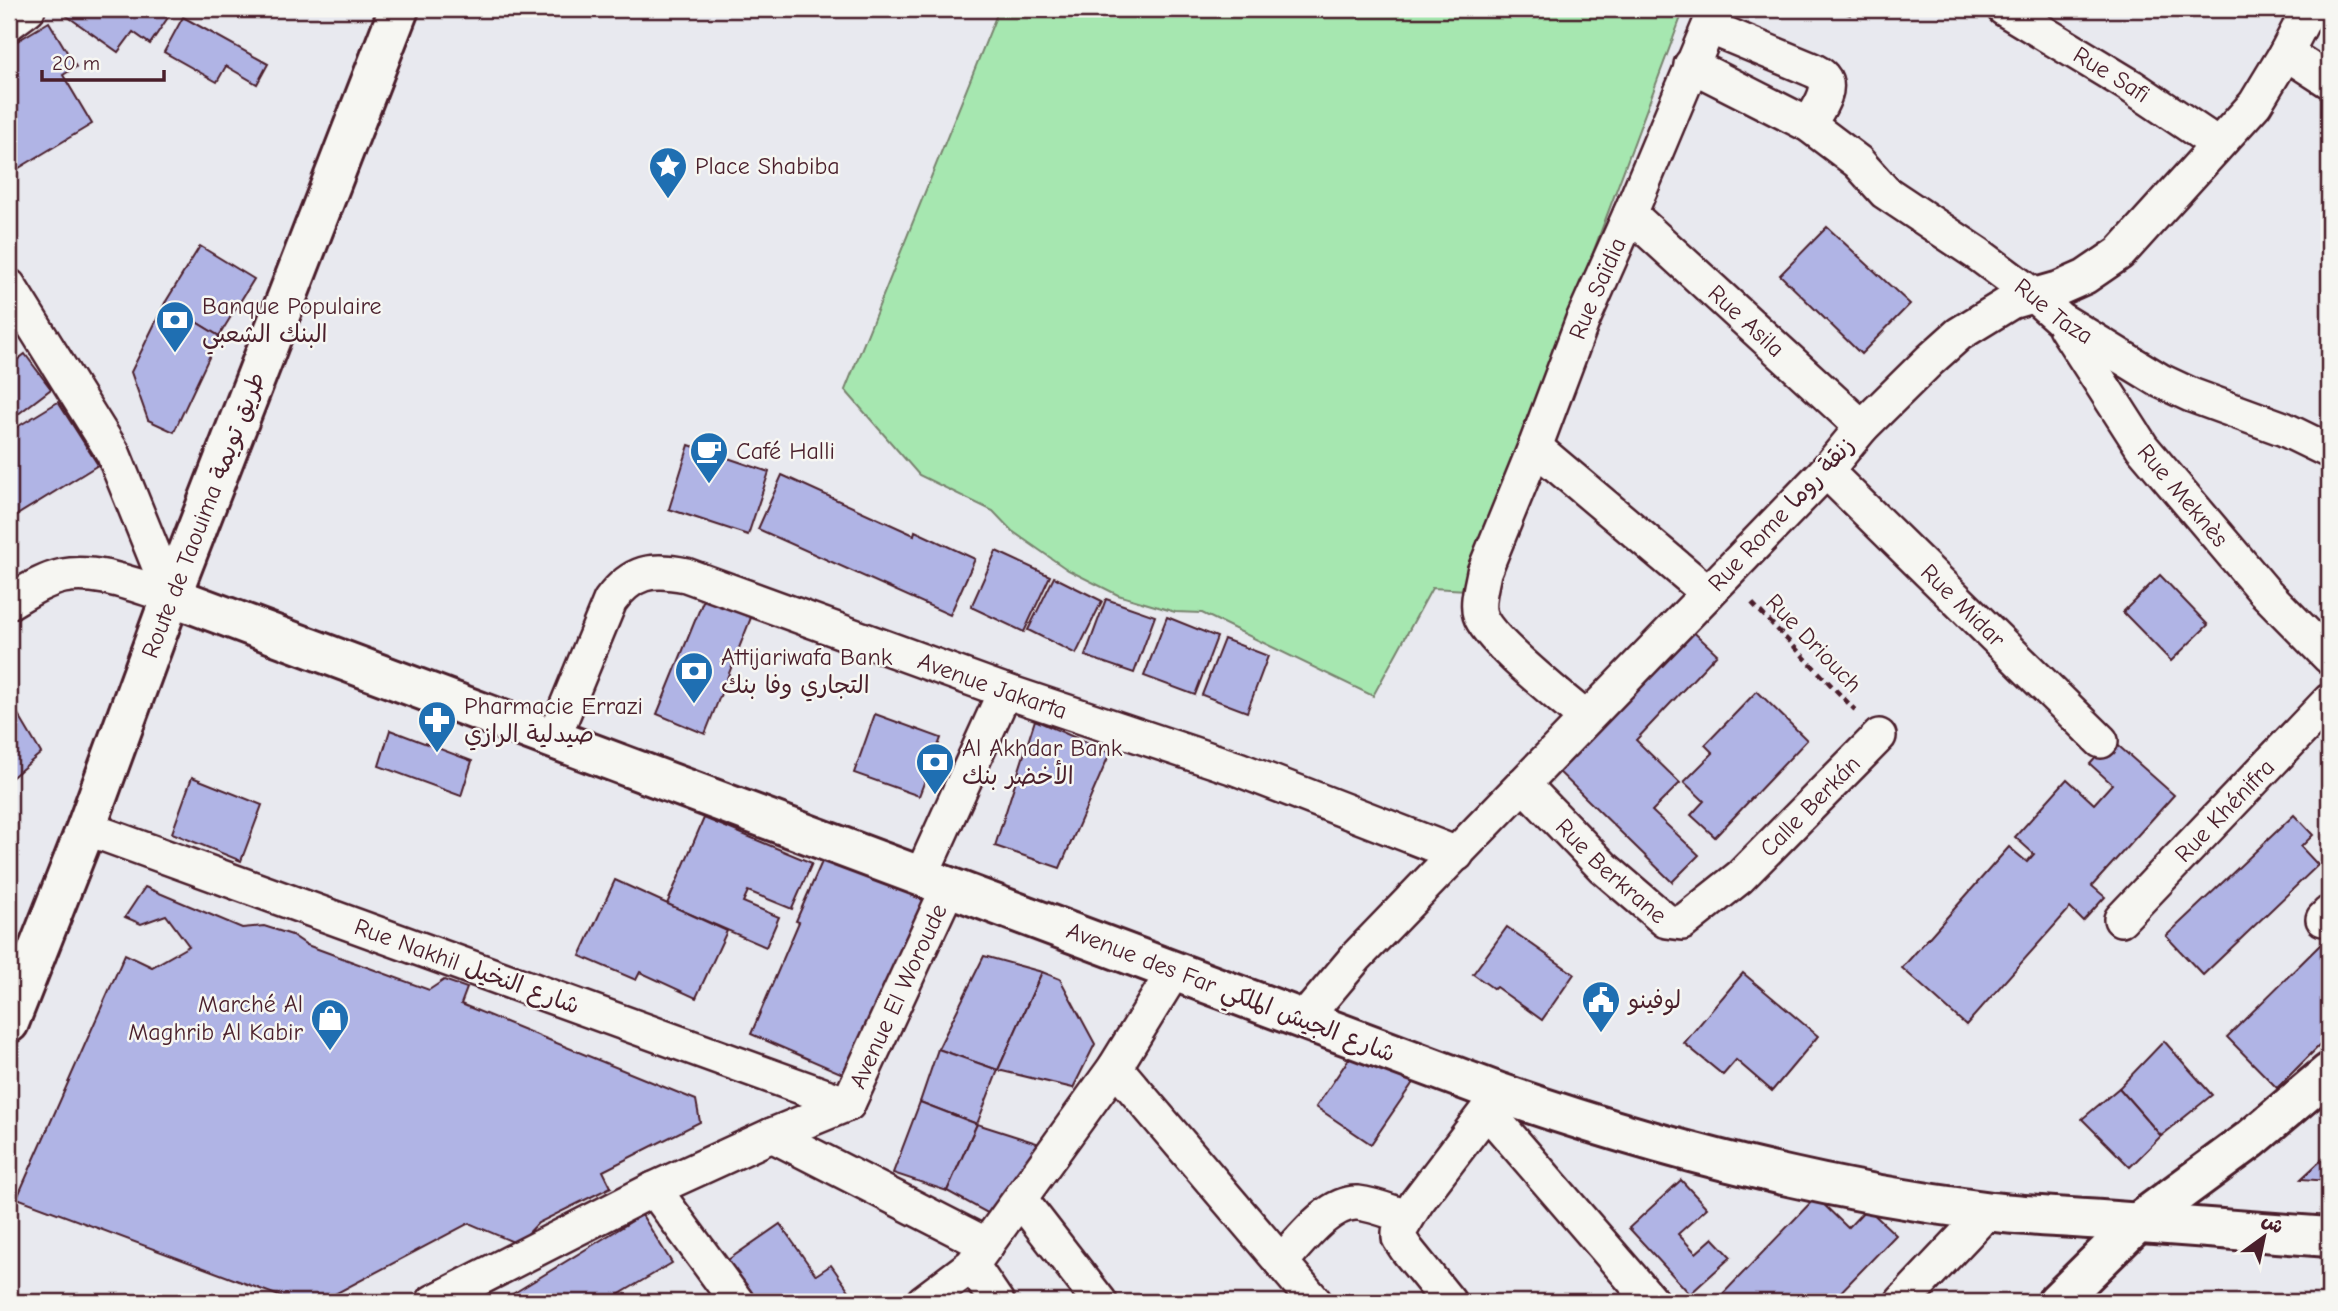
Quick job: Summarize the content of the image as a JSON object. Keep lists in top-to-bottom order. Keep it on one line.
{"streets":{"main road":["Route de Taouima طريق تويمة","Avenue des Far شارع الجيش الملكي"],"street":["Rue Safi","Rue Saïdia","Rue Taza","Rue Asila","Rue Meknès","Rue Rome زنقة روما","Rue Midar","Avenue Jakarta","Calle Berkán","Rue Khénifra","Rue Berkrane","Rue Nakhil شارع النخيل","Avenue El Woroude"],"path":["Rue Driouch"]},"crossings":[["Rue Safi","Rue Rome زنقة روما"],["Rue Saïdia","Rue Taza"],["Rue Saïdia","Rue Asila"],["Rue Saïdia","Rue Rome زنقة روما"],["Rue Taza","Rue Meknès"],["Rue Taza","Rue Rome زنقة روما"],["Rue Asila","Rue Rome زنقة روما"],["Rue Rome زنقة روما","Rue Midar"],["Rue Rome زنقة روما","Rue Driouch"],["Rue Rome زنقة روما","Avenue Jakarta"],["Rue Rome زنقة روما","Rue Berkrane"],["Rue Rome زنقة روما","Avenue des Far شارع الجيش الملكي"],["Route de Taouima طريق تويمة","Rue Nakhil شارع النخيل"],["Route de Taouima طريق تويمة","Avenue des Far شارع الجيش الملكي"],["Rue Driouch","Calle Berkán"],["Avenue Jakarta","Avenue des Far شارع الجيش الملكي"],["Avenue Jakarta","Avenue El Woroude"],["Calle Berkán","Rue Berkrane"],["Rue Nakhil شارع النخيل","Avenue El Woroude"],["Avenue des Far شارع الجيش الملكي","Avenue El Woroude"]],"places":{"place":["Place Shabiba"],"bank":["Banque Populaire البنك الشعبي","Attijariwafa Bank التجاري وفا بنك","Al Akhdar Bank الأخضر بنك"],"cafe":["Café Halli"],"pharmacy":["Pharmacie Errazi صيدلية الرازي"],"public building":["لوفينو"],"shop":["Marché Al Maghrib Al Kabir"]},"scale_bar":"20 m","north":"top right"}
